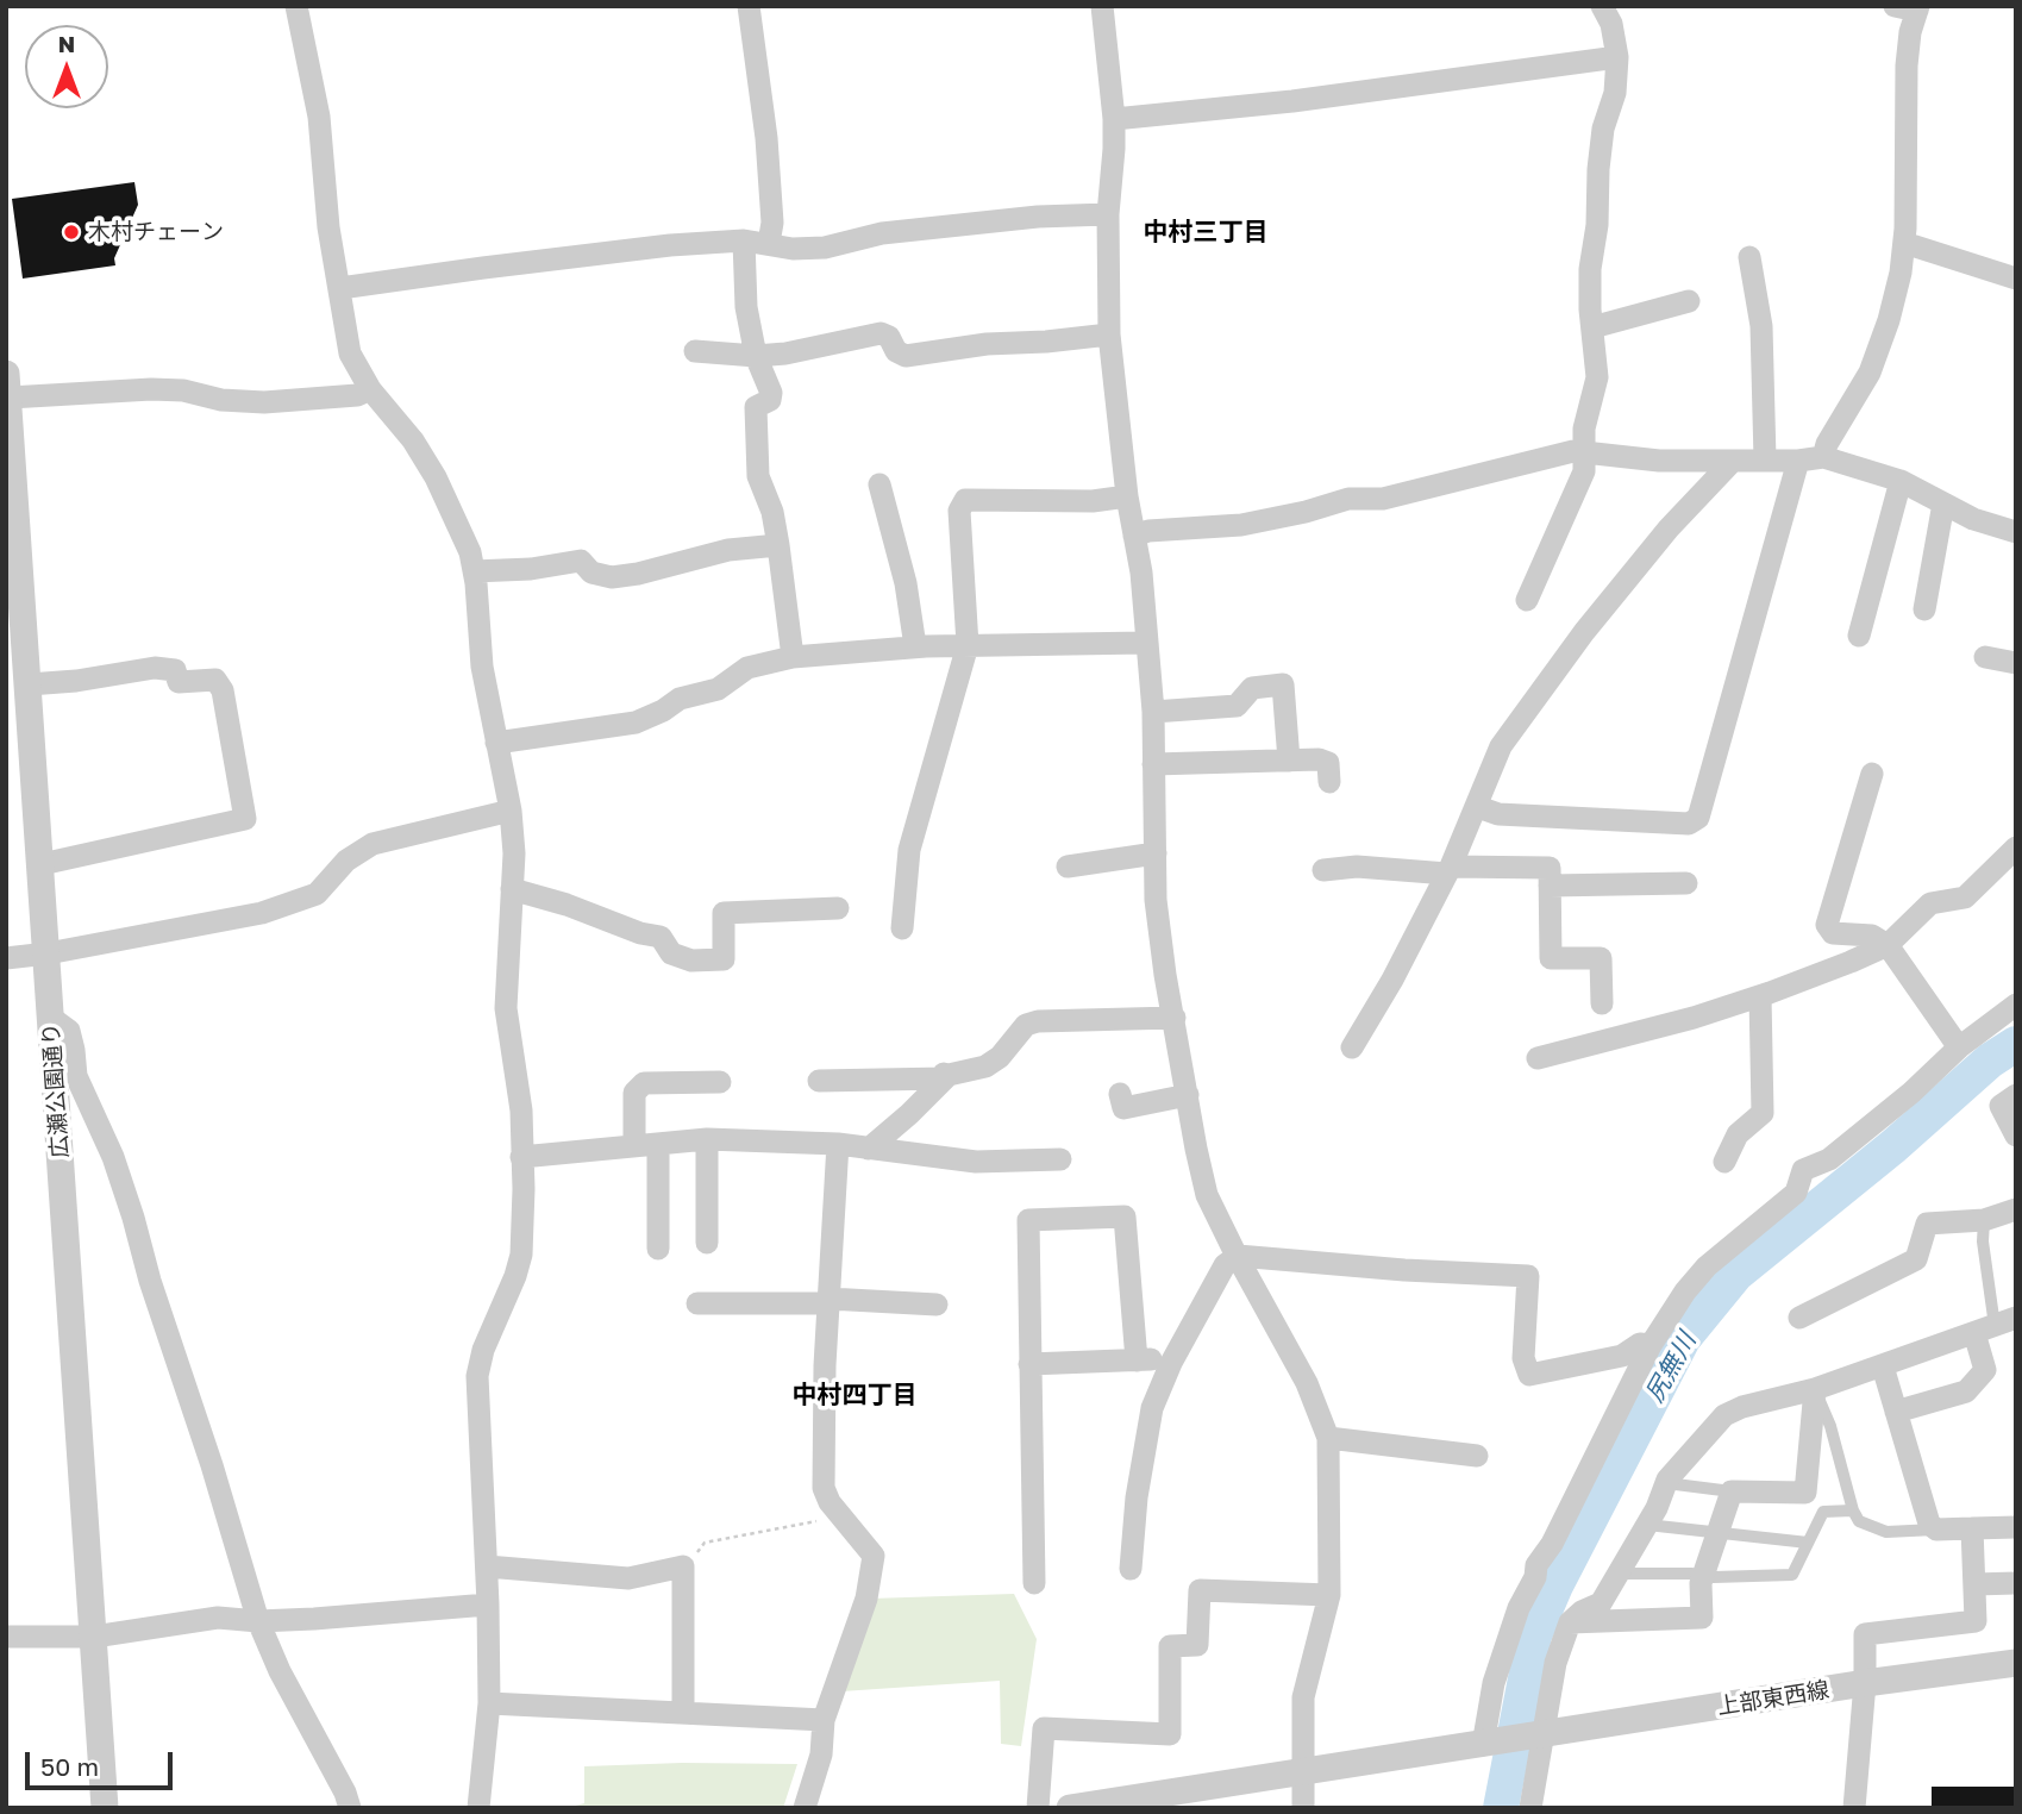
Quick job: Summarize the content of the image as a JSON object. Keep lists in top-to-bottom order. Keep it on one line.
{"streets":{"street":["広瀬公園通り","上部東西線"]},"districts":["中村三丁目","中村四丁目"],"water":["尻無川"],"places":["木村チェーン"],"scale_bar":"50 m","north":"top"}
